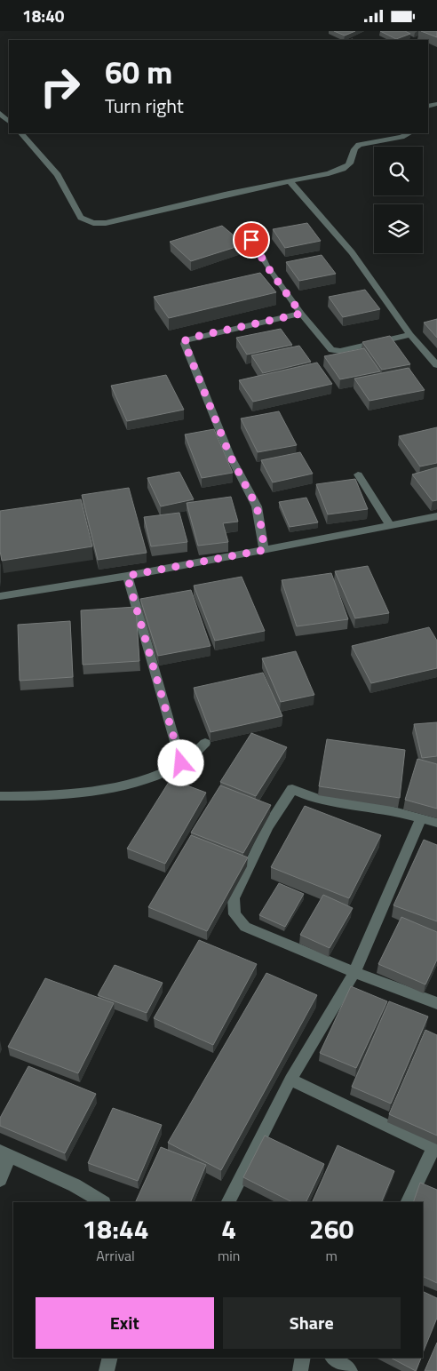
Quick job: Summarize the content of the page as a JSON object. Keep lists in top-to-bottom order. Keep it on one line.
{"page":{"status":"18:40","turn":["60 m","Turn right"],"eta":["18:44","Arrival","4","min","260","m"],"buttons":["Exit","Share"]}}
